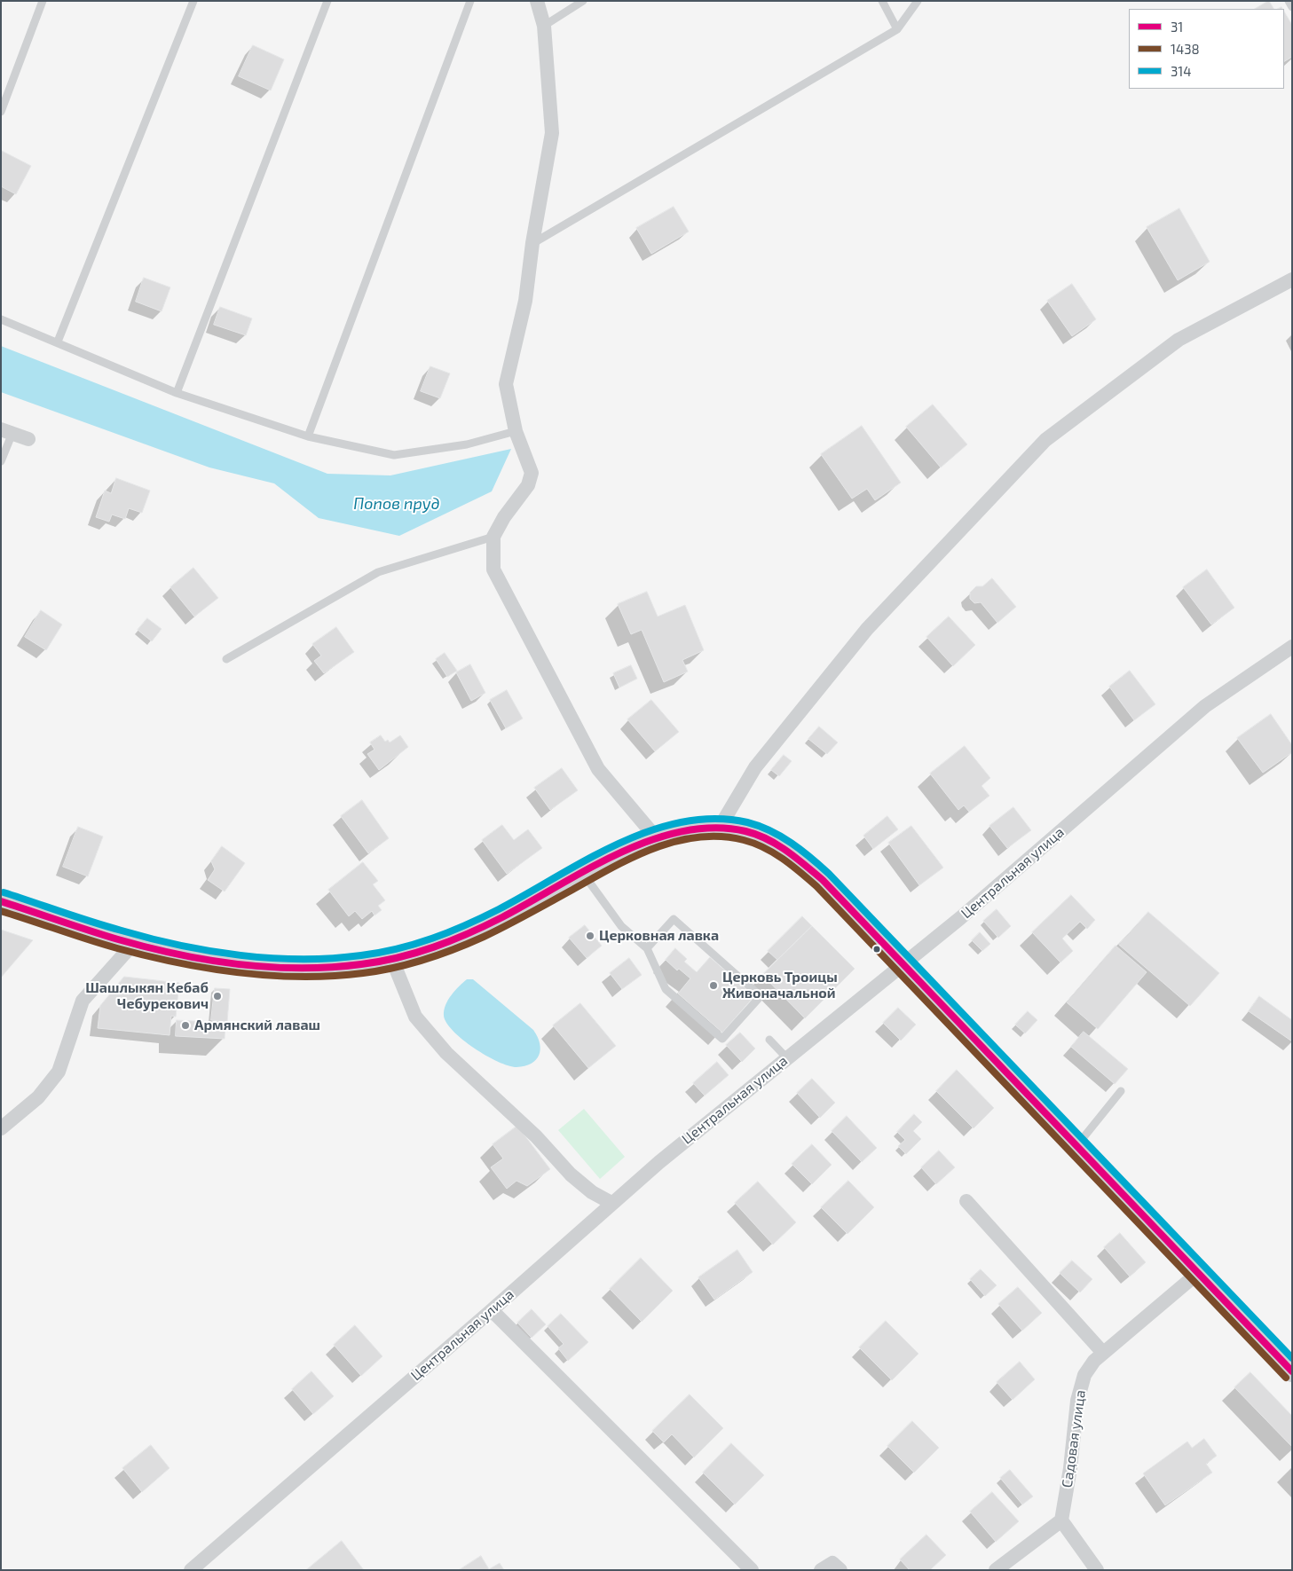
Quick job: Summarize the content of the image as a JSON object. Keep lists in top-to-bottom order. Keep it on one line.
{"streets":{"street":["Центральная улица","Садовая улица"]},"water":["Попов пруд"],"places":["Церковная лавка","Церковь Троицы Живоначальной","Шашлыкян Кебаб Чебурекович","Армянский лаваш"],"lines":["transit line 314","transit line 31","transit line 1438"],"legend":["31","1438","314"]}
